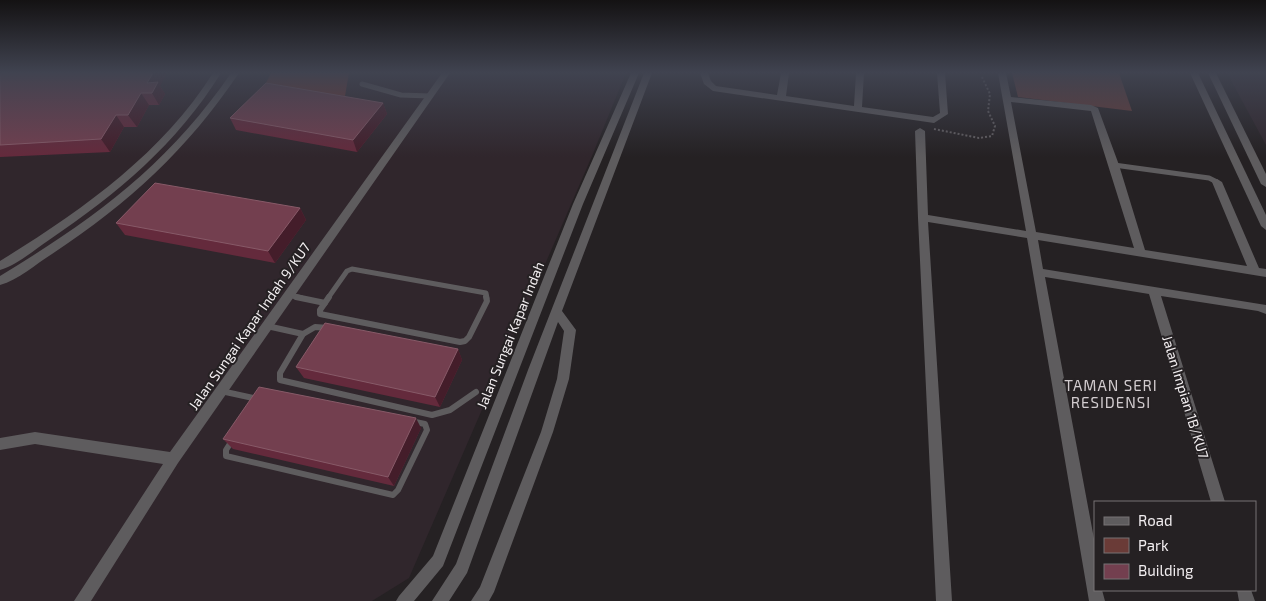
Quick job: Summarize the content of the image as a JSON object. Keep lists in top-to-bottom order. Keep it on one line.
{"streets":{"street":["Jalan Sungai Kapar Indah 9/KU7","Jalan Sungai Kapar Indah","Jalan Impian 1B/KU7"]},"districts":["TAMAN SERI RESIDENSI"],"legend":["Road","Park","Building"]}
